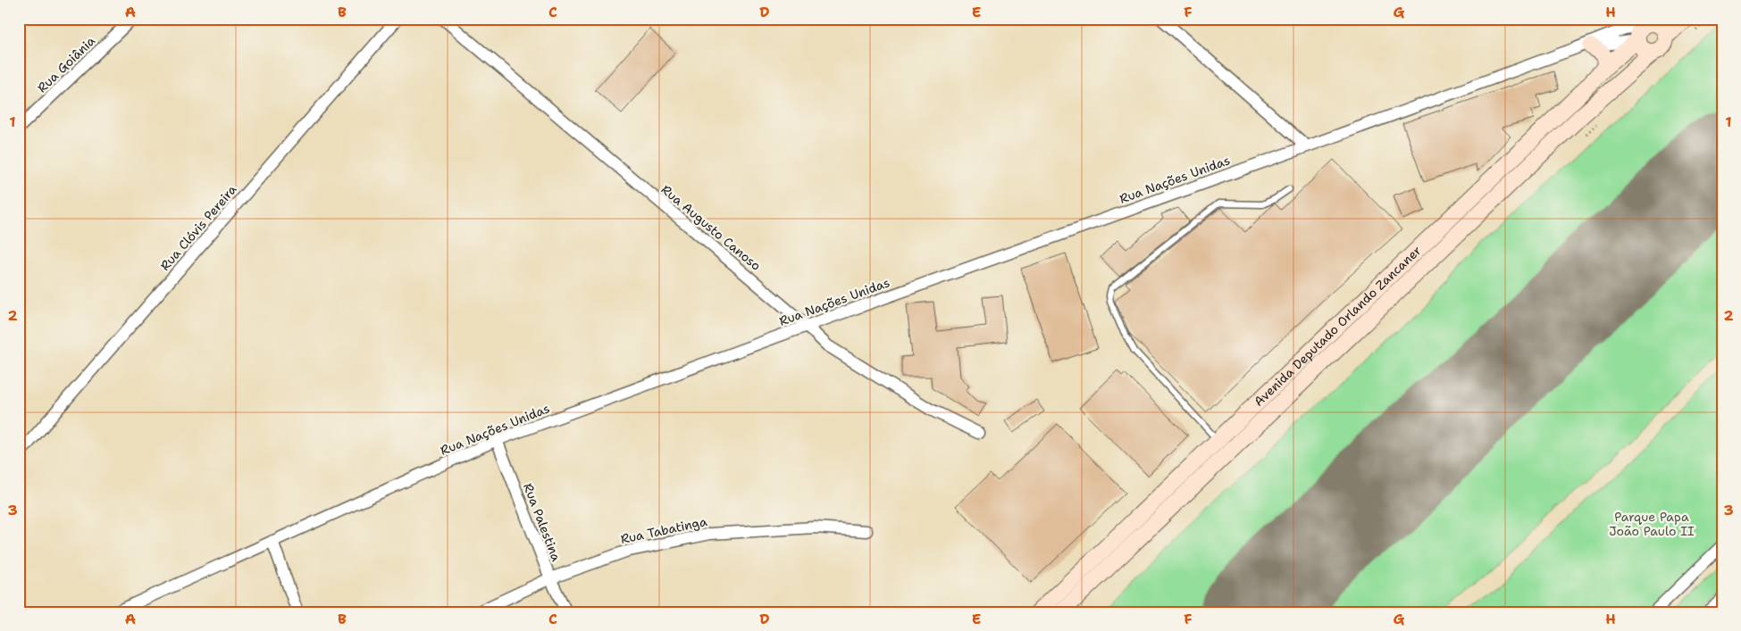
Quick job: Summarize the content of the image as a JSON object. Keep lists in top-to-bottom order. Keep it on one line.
{"streets":{"main road":["Avenida Deputado Orlando Zancaner"],"street":["Rua Goiânia","Rua Nações Unidas","Rua Clóvis Pereira","Rua Augusto Canoso","Rua Palestina","Rua Tabatinga"]},"crossings":[["Rua Nações Unidas","Rua Augusto Canoso"],["Rua Nações Unidas","Avenida Deputado Orlando Zancaner"],["Rua Nações Unidas","Rua Palestina"],["Rua Palestina","Rua Tabatinga"]],"parks":["Parque Papa João Paulo II"],"grid":{"columns":["A","B","C","D","E","F","G","H"],"rows":["1","2","3"]}}
